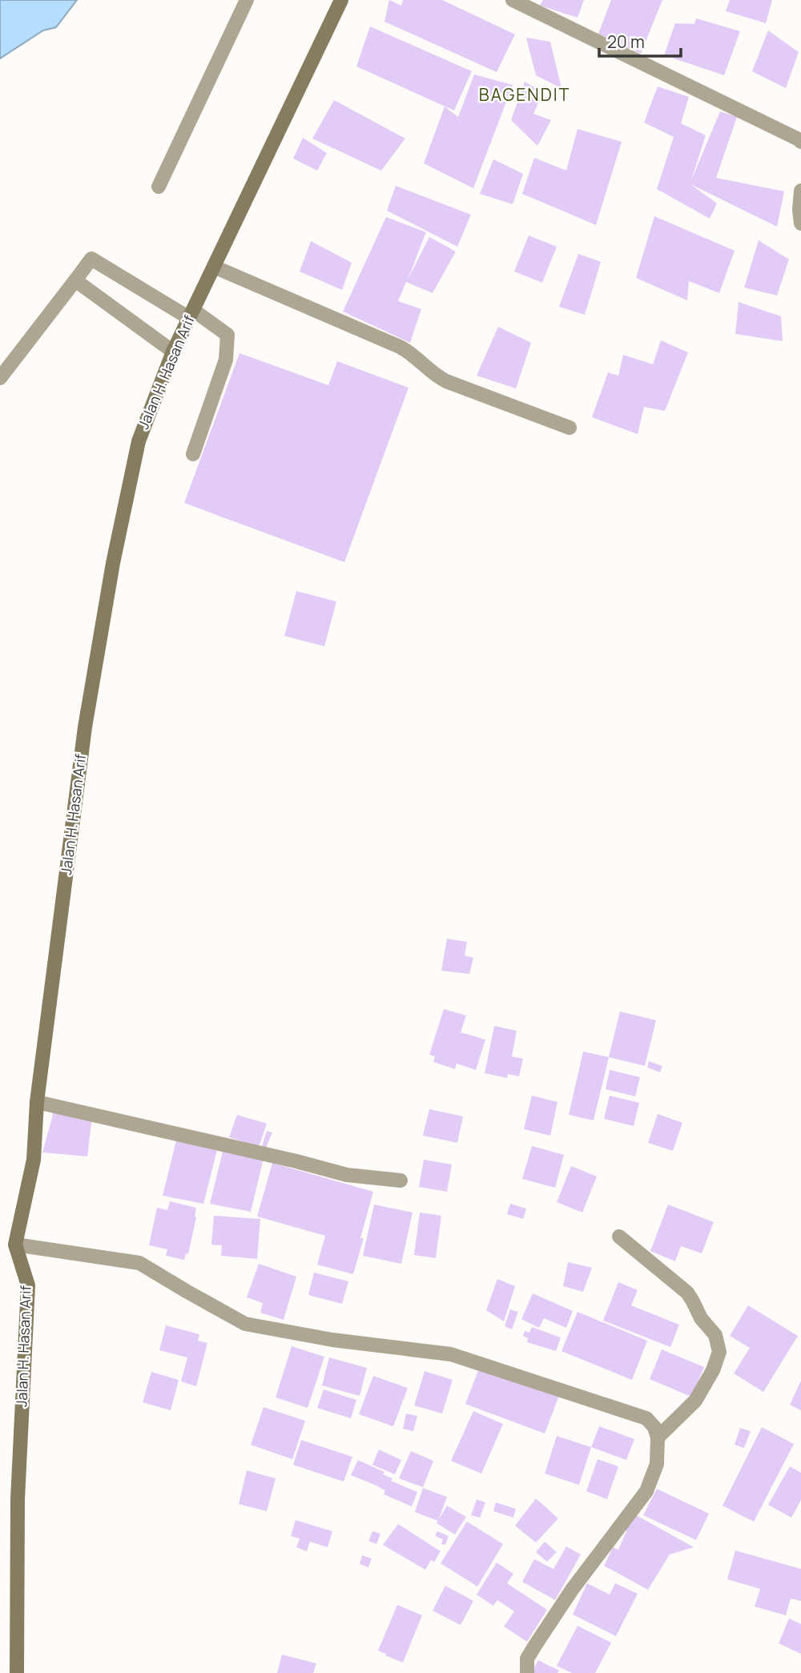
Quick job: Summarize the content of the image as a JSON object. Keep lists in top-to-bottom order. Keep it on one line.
{"streets":{"main road":["Jalan H. Hasan Arif"]},"districts":["BAGENDIT"],"scale_bar":"20 m"}
